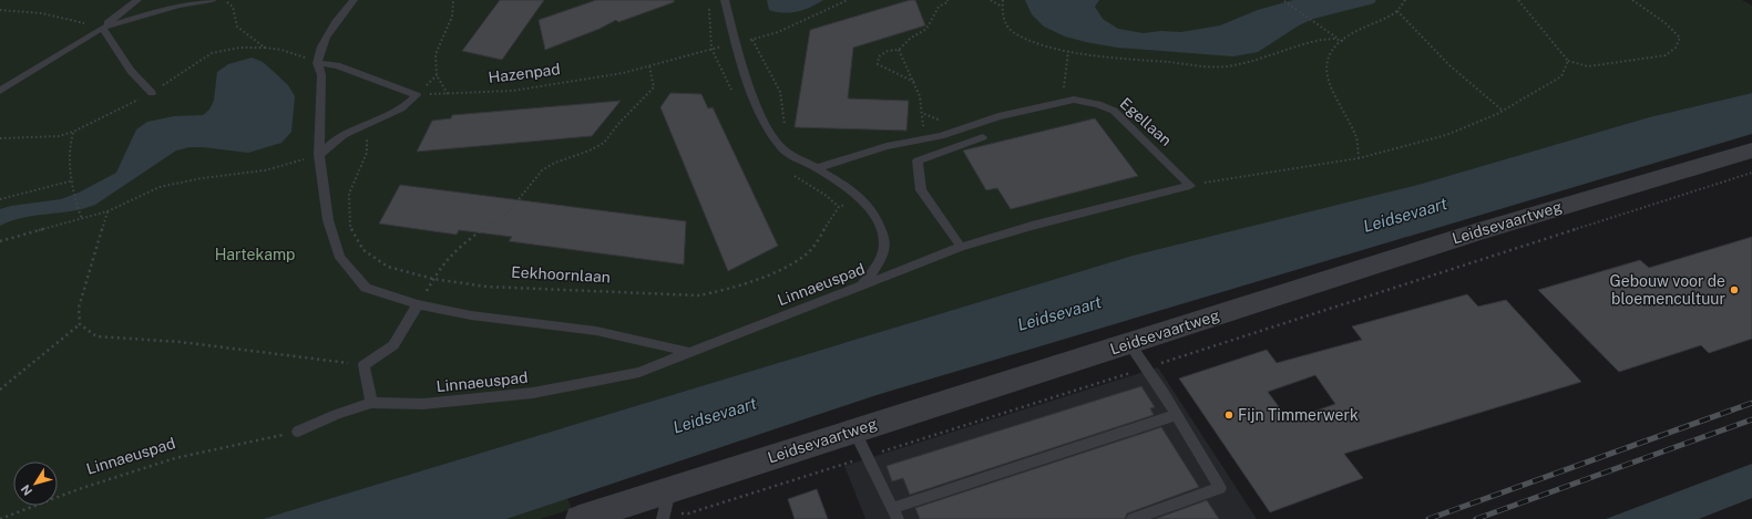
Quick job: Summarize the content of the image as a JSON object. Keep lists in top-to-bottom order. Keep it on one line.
{"streets":{"street":["Leidsevaartweg"],"lane":["Egellaan","Linnaeuspad"],"path":["Hazenpad","Eekhoornlaan"]},"water":["Leidsevaart"],"parks":["Hartekamp"],"places":["Gebouw voor de bloemencultuur","Fijn Timmerwerk"],"north":"bottom left"}
